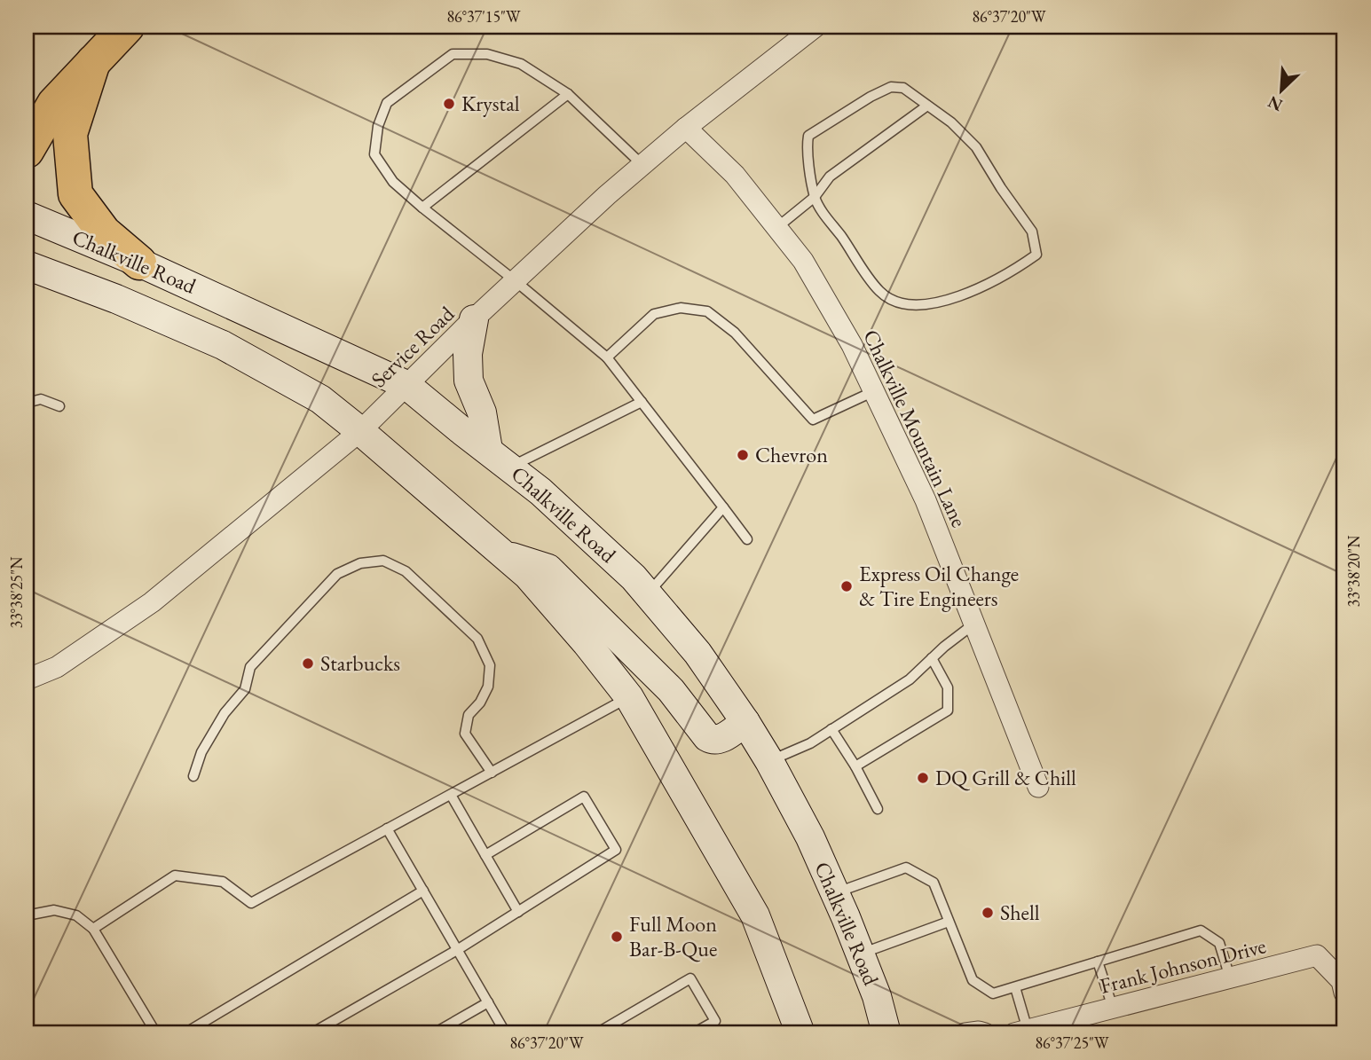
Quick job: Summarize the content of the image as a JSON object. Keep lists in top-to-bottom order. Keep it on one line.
{"streets":{"main road":["Chalkville Road"],"street":["Service Road","Chalkville Mountain Lane","Frank Johnson Drive"]},"crossings":[["Chalkville Road","Service Road"],["Service Road","Chalkville Mountain Lane"]],"places":["Krystal","Chevron","Express Oil Change & Tire Engineers","Starbucks","DQ Grill & Chill","Shell","Full Moon Bar-B-Que"],"north":"bottom left","coordinates":["86°37'15\"W","86°37'20\"W","33°38'20\"N","33°38'25\"N","86°37'25\"W"]}
